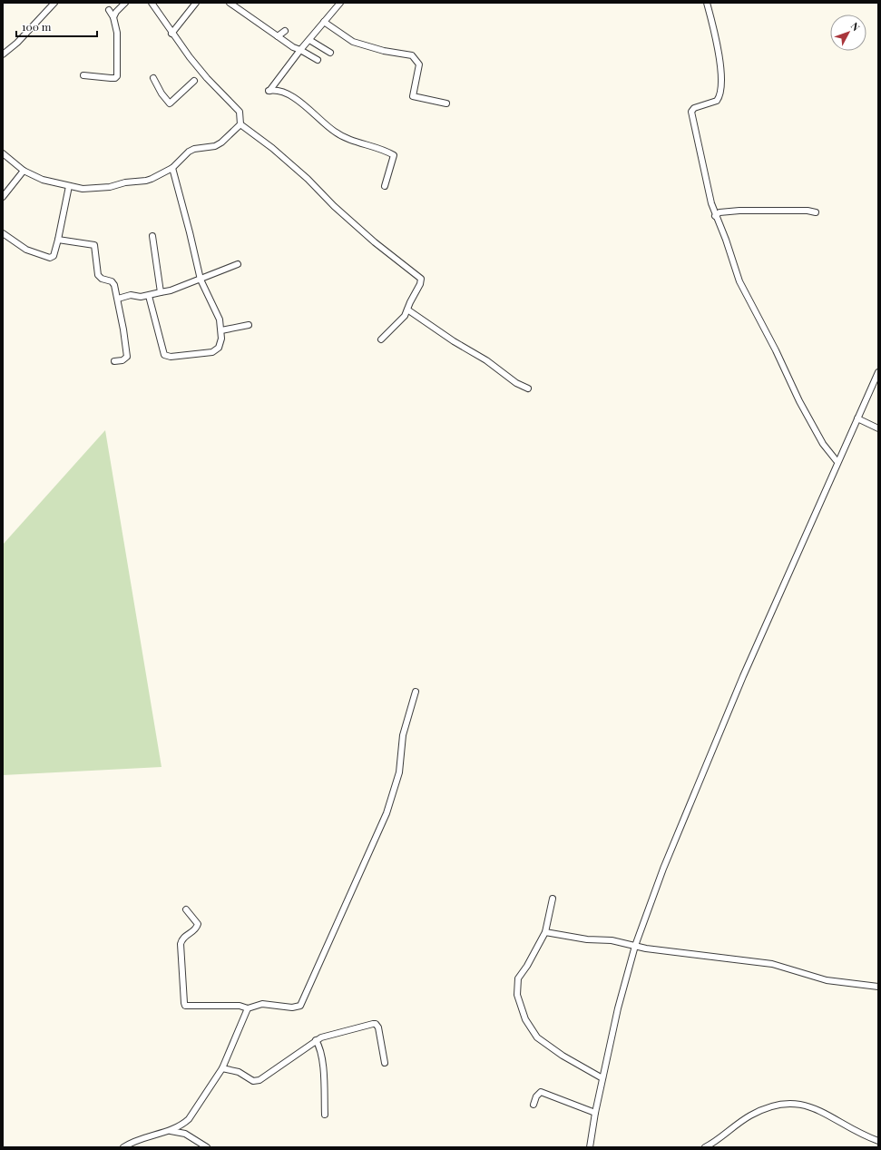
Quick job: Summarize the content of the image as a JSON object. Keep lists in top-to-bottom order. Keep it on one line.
{"scale_bar":"100 m","north":"top right"}
